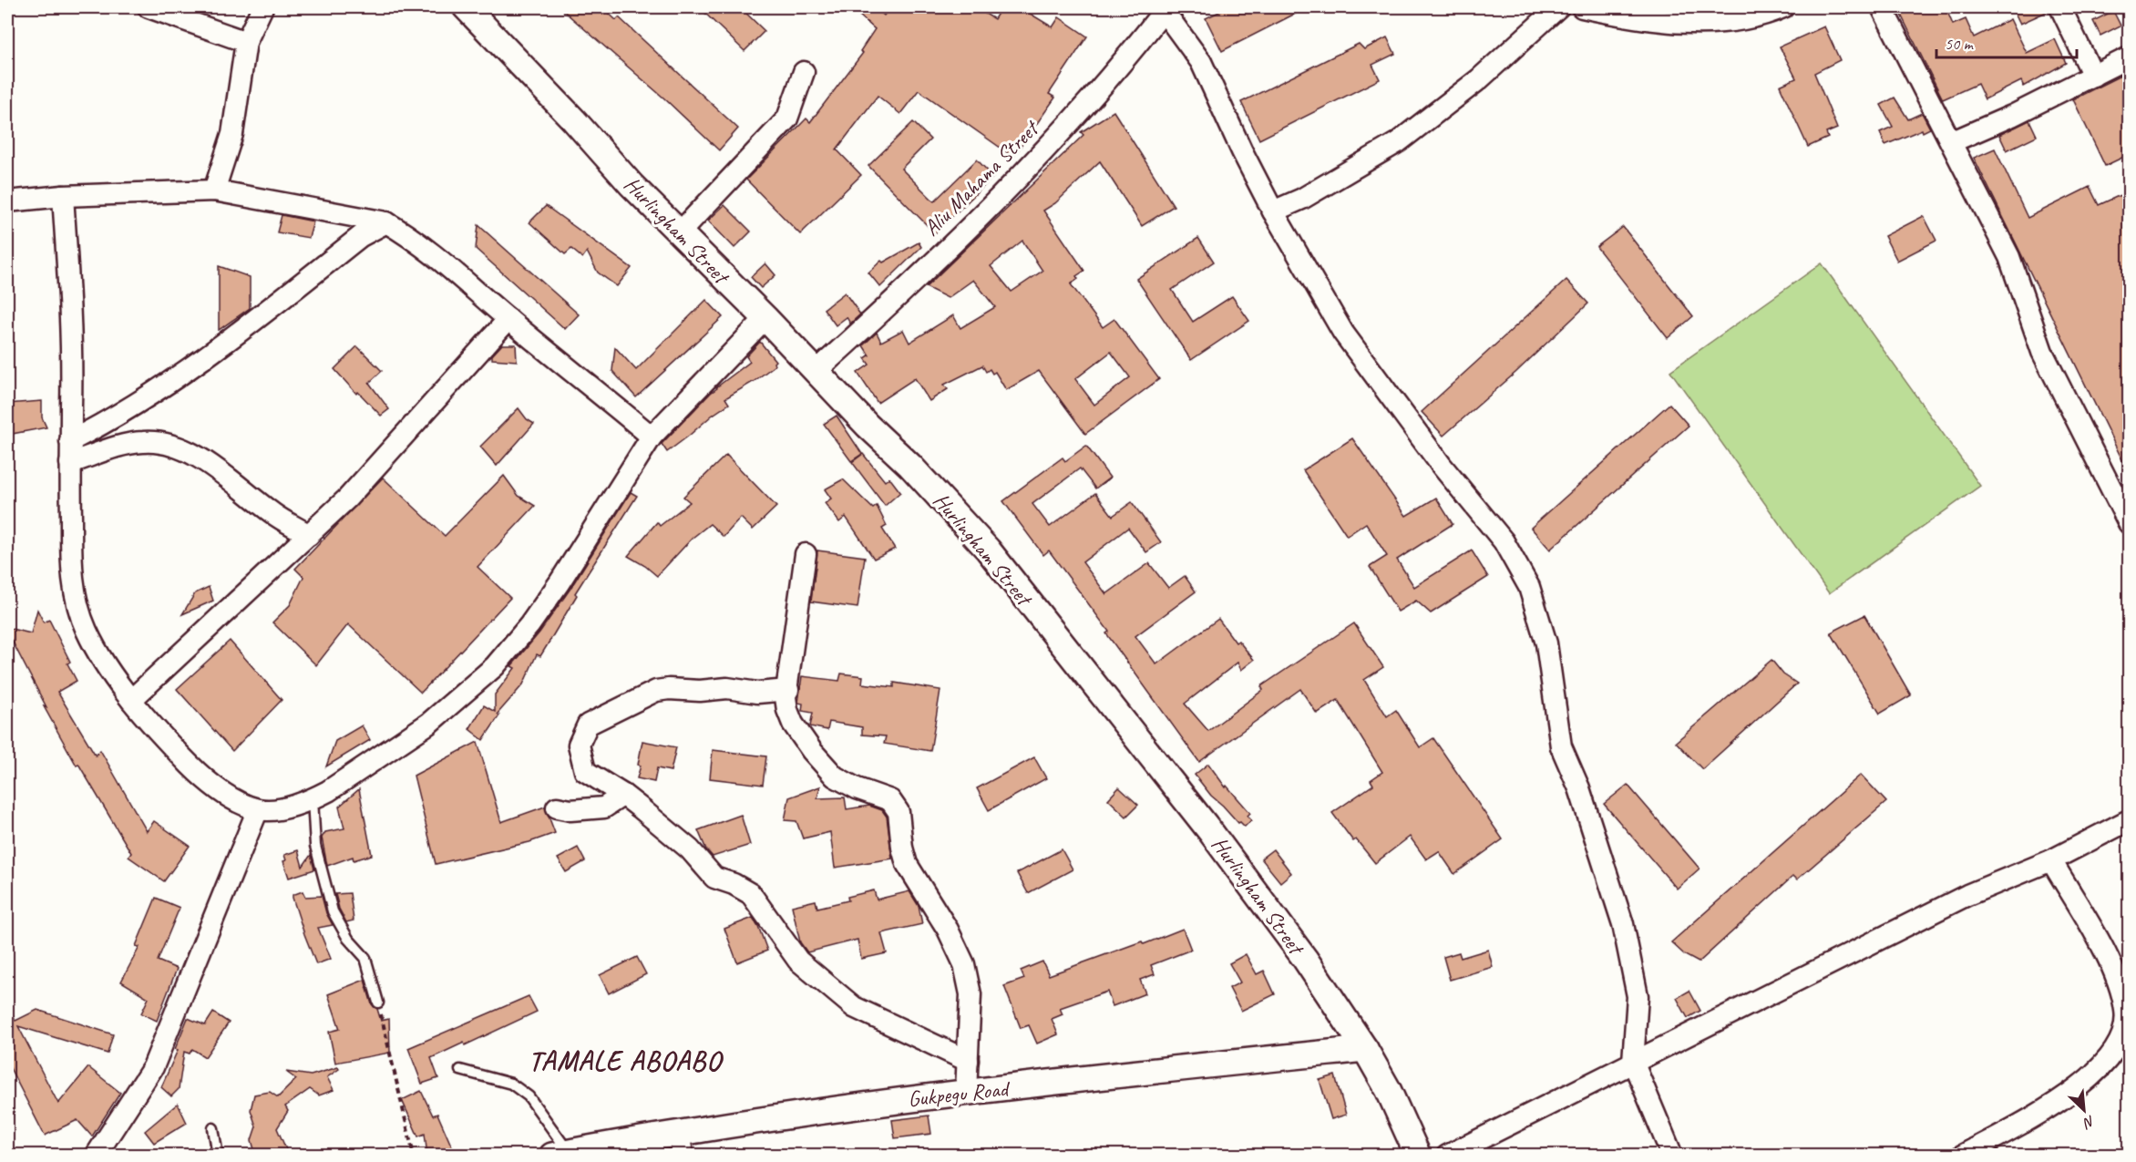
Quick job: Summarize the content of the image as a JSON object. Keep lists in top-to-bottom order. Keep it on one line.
{"streets":{"street":["Aliu Mahama Street","Hurlingham Street","Gukpegu Road"]},"crossings":[["Aliu Mahama Street","Hurlingham Street"],["Hurlingham Street","Gukpegu Road"]],"districts":["TAMALE ABOABO"],"scale_bar":"50 m","north":"bottom right"}
